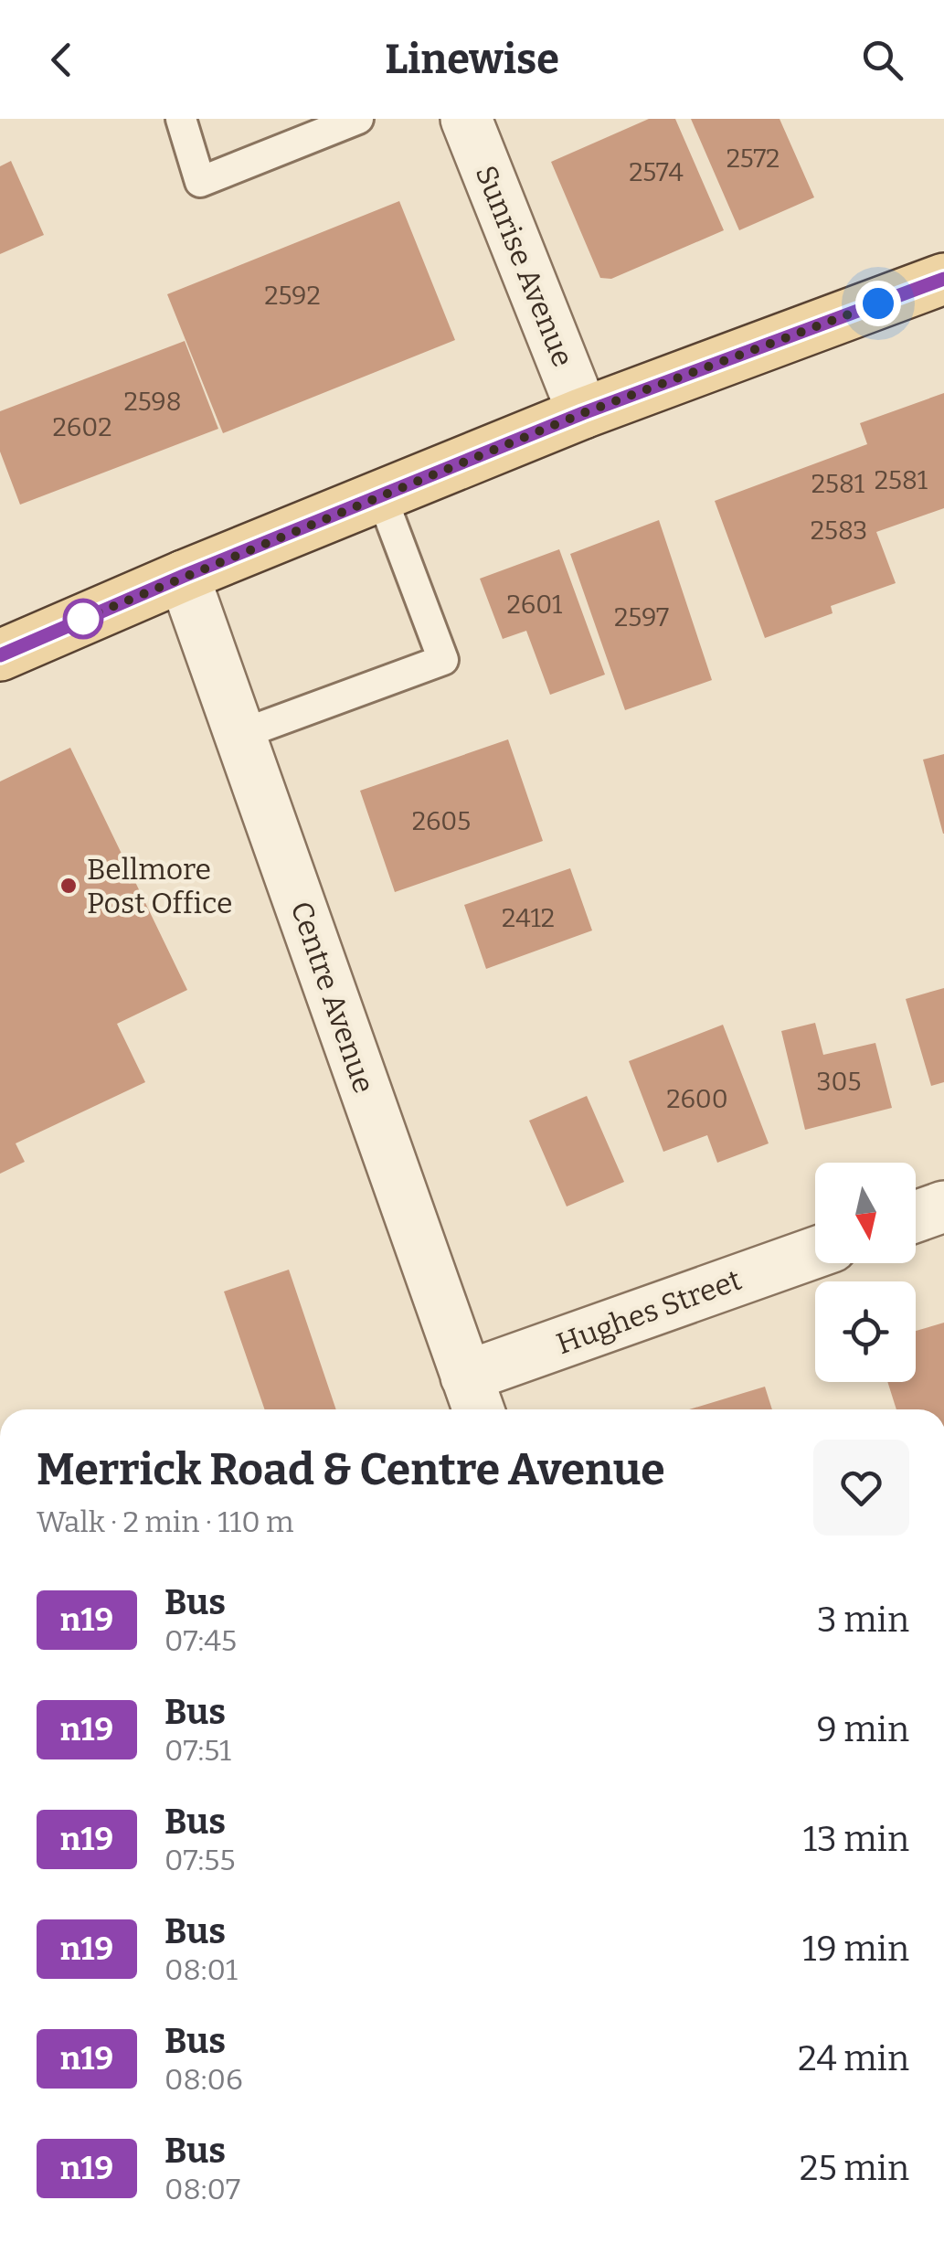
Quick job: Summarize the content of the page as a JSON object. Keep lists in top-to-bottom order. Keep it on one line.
{"streets":{"street":["Sunrise Avenue","Centre Avenue","Hughes Street"]},"crossings":[["Centre Avenue","Hughes Street"]],"places":["Bellmore Post Office"],"lines":["bus line n19"],"house_numbers":["2572","2574","2592","2598","2602","2581","2581","2583","2601","2597","2605","2412","305","2600"],"north":"bottom","page":{"header":"Linewise","heading":["Merrick Road & Centre Avenue","Walk · 2 min · 110 m"],"list":[{"mark":"n19","name":"Bus","note":"07:45","value":"3 min"},{"mark":"n19","name":"Bus","note":"07:51","value":"9 min"},{"mark":"n19","name":"Bus","note":"07:55","value":"13 min"},{"mark":"n19","name":"Bus","note":"08:01","value":"19 min"},{"mark":"n19","name":"Bus","note":"08:06","value":"24 min"},{"mark":"n19","name":"Bus","note":"08:07","value":"25 min"}]}}
